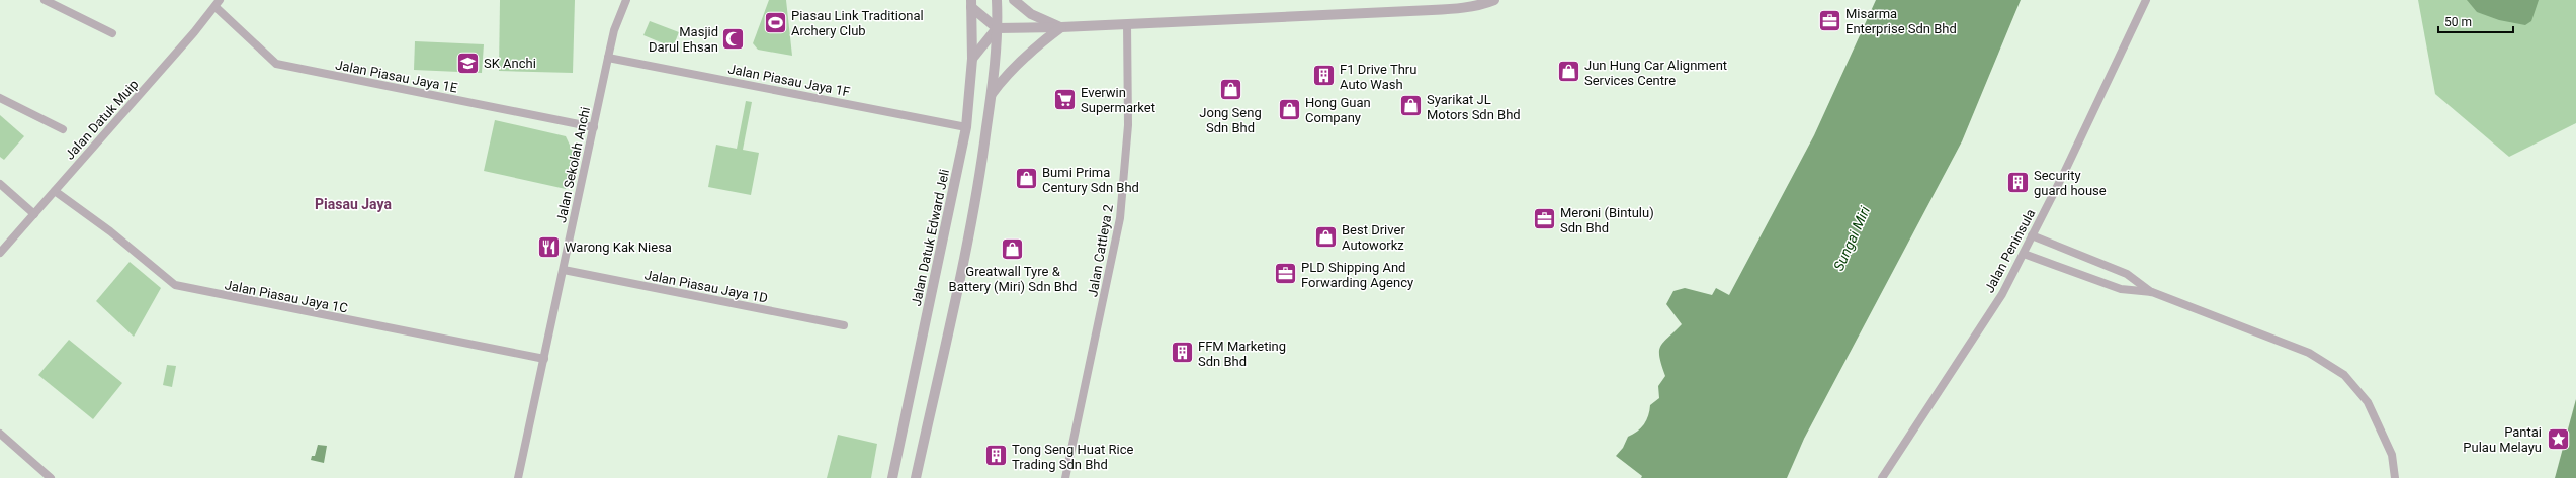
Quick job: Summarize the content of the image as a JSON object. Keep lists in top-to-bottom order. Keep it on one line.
{"streets":{"street":["Jalan Piasau Jaya 1E","Jalan Piasau Jaya 1F","Jalan Datuk Muip","Jalan Sekolah Anchi","Jalan Datuk Edward Jeli","Jalan Cattleya 2","Jalan Peninsula","Jalan Piasau Jaya 1D","Jalan Piasau Jaya 1C"]},"crossings":[["Jalan Piasau Jaya 1E","Jalan Datuk Muip"],["Jalan Piasau Jaya 1E","Jalan Sekolah Anchi"],["Jalan Piasau Jaya 1F","Jalan Sekolah Anchi"],["Jalan Piasau Jaya 1F","Jalan Datuk Edward Jeli"],["Jalan Datuk Muip","Jalan Piasau Jaya 1C"],["Jalan Sekolah Anchi","Jalan Piasau Jaya 1D"],["Jalan Sekolah Anchi","Jalan Piasau Jaya 1C"]],"districts":["Piasau Jaya"],"water":["Sungai Miri"],"places":{"office":["Misarma Enterprise Sdn Bhd","Meroni (Bintulu) Sdn Bhd","PLD Shipping And Forwarding Agency"],"sports":["Piasau Link Traditional Archery Club"],"mosque":["Masjid Darul Ehsan"],"school or university":["SK Anchi"],"shop":["Jun Hung Car Alignment Services Centre","Jong Seng Sdn Bhd","Syarikat JL Motors Sdn Bhd","Hong Guan Company","Bumi Prima Century Sdn Bhd","Best Driver Autoworkz","Greatwall Tyre & Battery (Miri) Sdn Bhd"],"building":["F1 Drive Thru Auto Wash","Security guard house","FFM Marketing Sdn Bhd","Tong Seng Huat Rice Trading Sdn Bhd"],"supermarket":["Everwin Supermarket"],"restaurant":["Warong Kak Niesa"],"place":["Pantai Pulau Melayu"]},"scale_bar":"50 m"}
